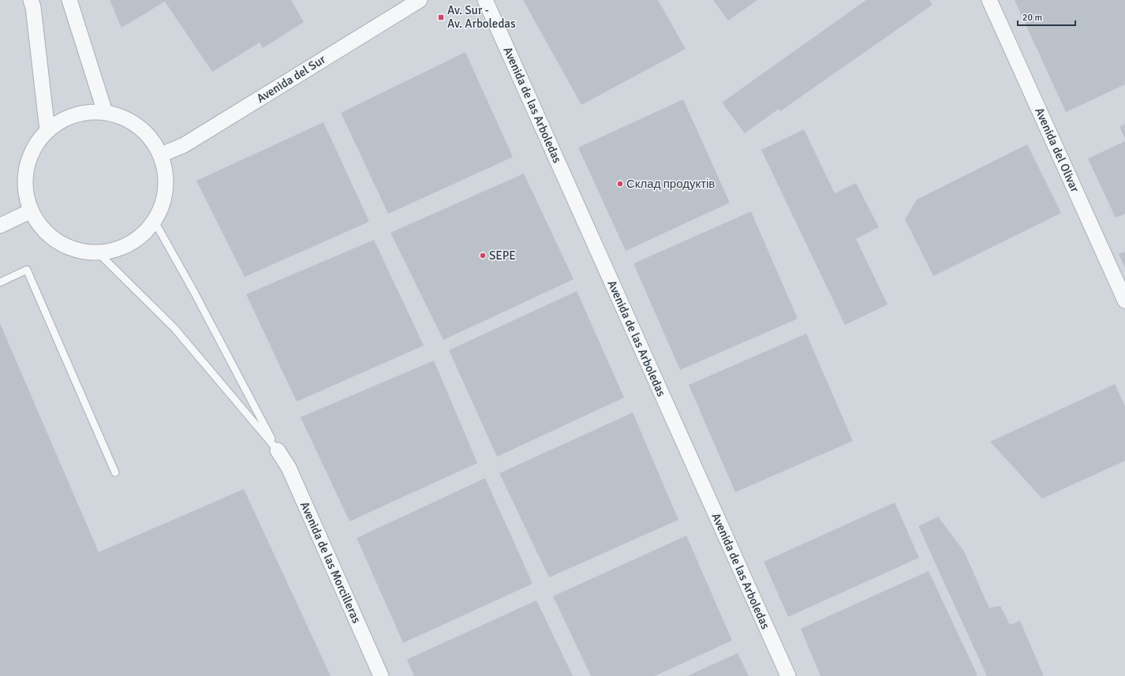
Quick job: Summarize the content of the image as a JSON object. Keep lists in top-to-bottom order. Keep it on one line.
{"streets":{"street":["Avenida del Sur","Avenida de las Arboledas","Avenida del Olivar","Avenida de las Morcilleras"]},"places":{"transit":["Av. Sur - Av. Arboledas"],"other":["Склад продуктів","SEPE"]},"scale_bar":"20 m"}
